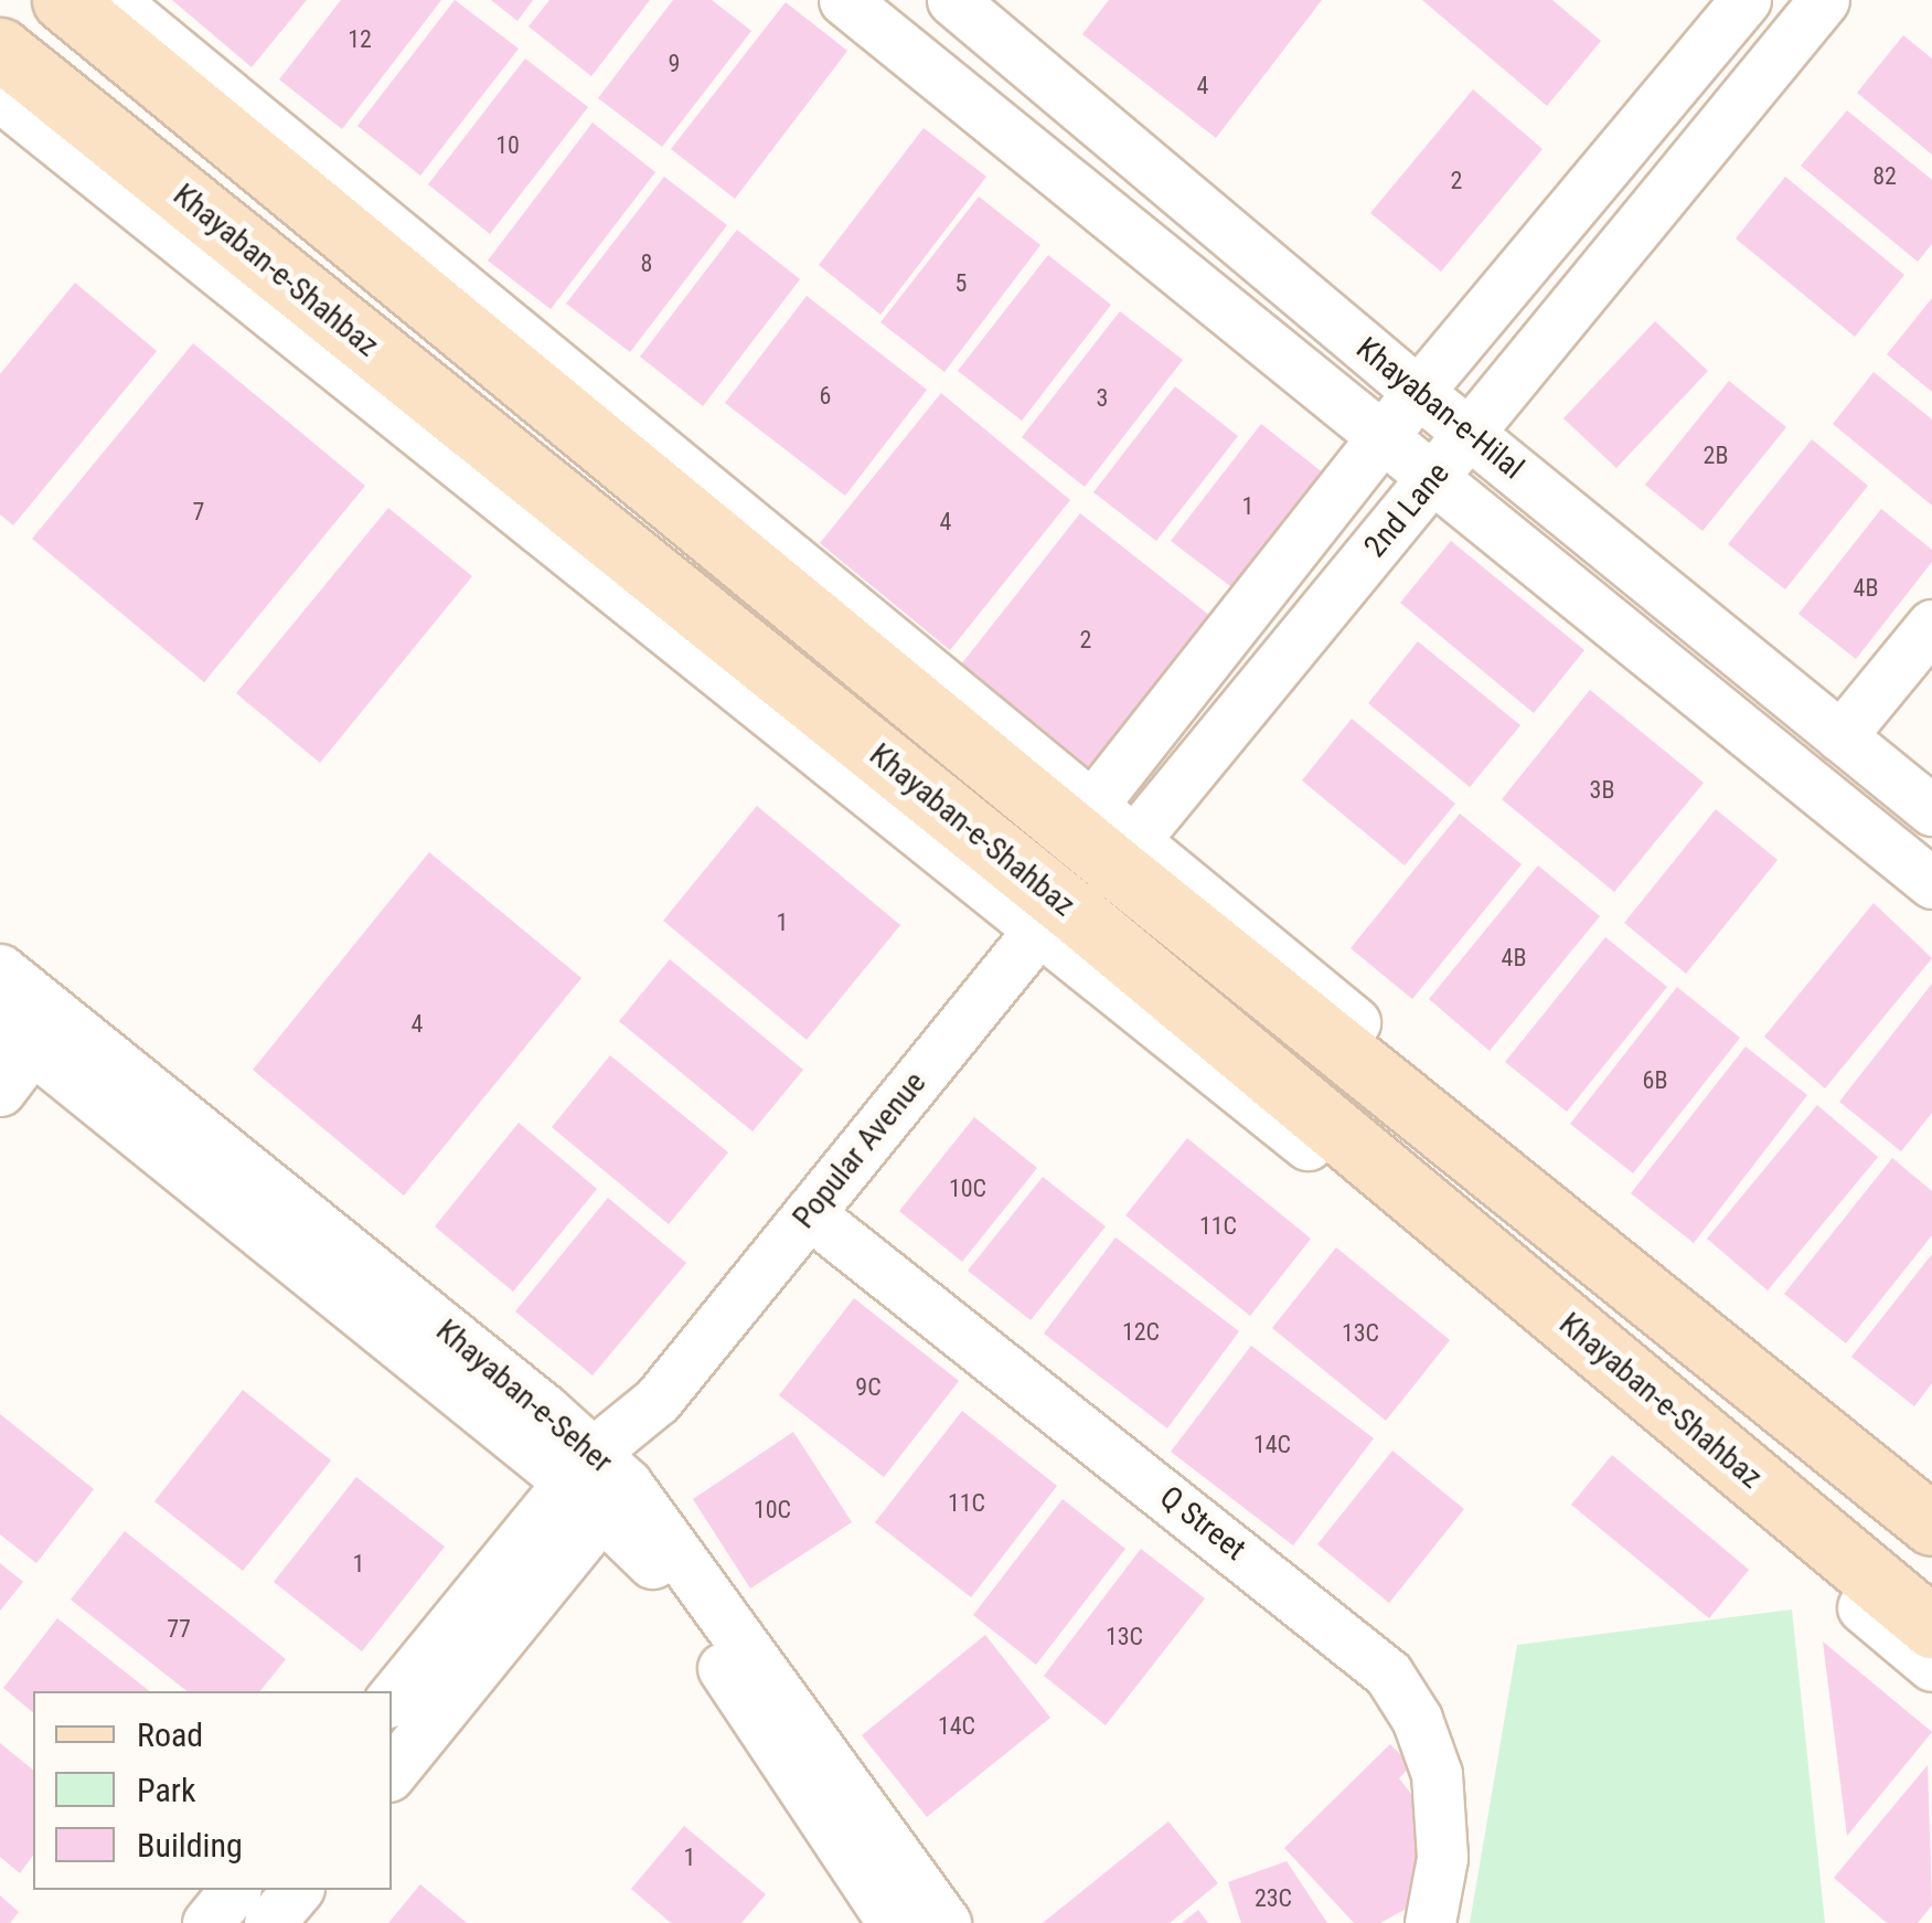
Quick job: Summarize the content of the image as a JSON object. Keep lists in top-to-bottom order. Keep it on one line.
{"streets":{"main road":["Khayaban-e-Shahbaz"],"street":["Khayaban-e-Hilal","2nd Lane","Popular Avenue","Khayaban-e-Seher","Q Street"]},"crossings":[["Khayaban-e-Shahbaz","2nd Lane"],["Khayaban-e-Shahbaz","Popular Avenue"],["Khayaban-e-Hilal","2nd Lane"],["Popular Avenue","Khayaban-e-Seher"],["Popular Avenue","Q Street"]],"house_numbers":["12","9","4","10","82","2","8","5","6","3","2B","1","7","4","4B","2","3B","1","4B","4","6B","10C","11C","12C","13C","9C","14C","11C","10C","1","77","13C","14C","1","23C"],"legend":["Road","Park","Building"]}
